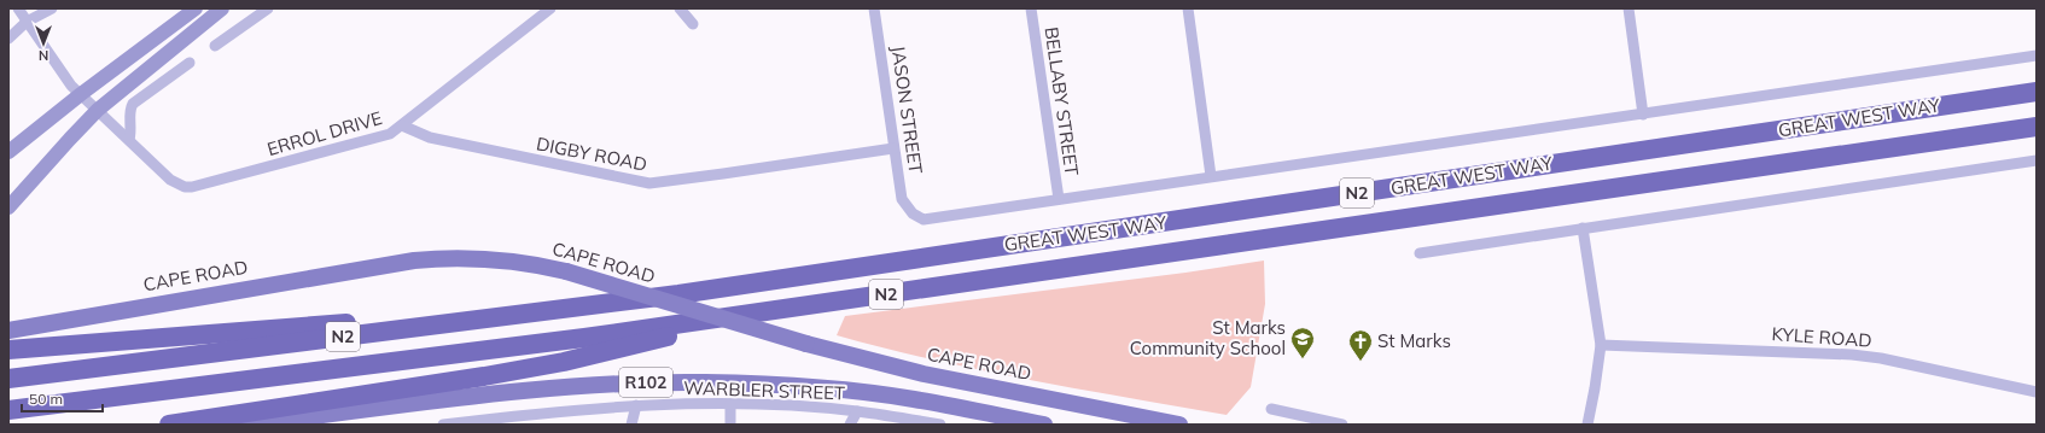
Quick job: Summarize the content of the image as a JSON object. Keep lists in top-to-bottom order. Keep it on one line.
{"streets":{"highway":["GREAT WEST WAY","N2"],"main road":["CAPE ROAD","R102"],"street":["BELLABY STREET","JASON STREET","ERROL DRIVE","DIGBY ROAD","KYLE ROAD","WARBLER STREET"]},"crossings":[["BELLABY STREET","GREAT WEST WAY"],["JASON STREET","GREAT WEST WAY"],["JASON STREET","DIGBY ROAD"],["GREAT WEST WAY","N2"],["ERROL DRIVE","DIGBY ROAD"]],"places":{"school or university":["St Marks Community School"],"church":["St Marks"]},"scale_bar":"50 m","north":"bottom"}
